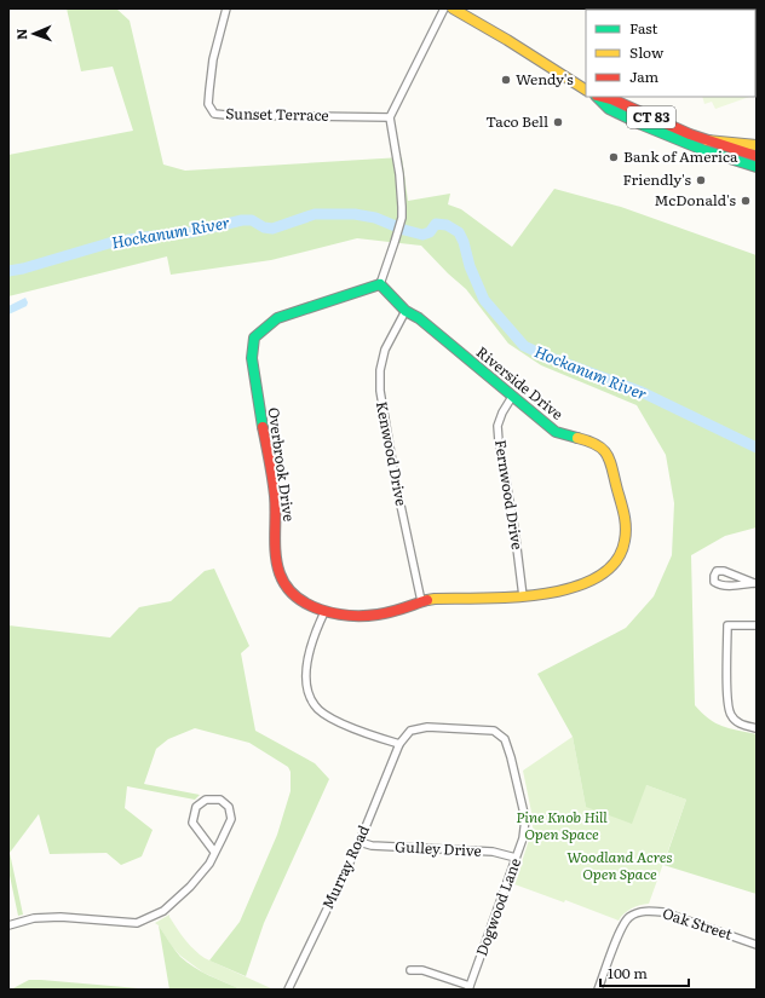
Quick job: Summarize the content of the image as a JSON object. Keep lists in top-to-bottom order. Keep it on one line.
{"streets":{"main road":["CT 83","Riverside Drive","Overbrook Drive"],"street":["Sunset Terrace","Kenwood Drive","Fernwood Drive","Gulley Drive","Murray Road","Dogwood Lane","Oak Street"]},"crossings":[["Riverside Drive","Kenwood Drive"],["Riverside Drive","Overbrook Drive"],["Riverside Drive","Fernwood Drive"],["Kenwood Drive","Overbrook Drive"],["Gulley Drive","Murray Road"],["Gulley Drive","Dogwood Lane"],["Murray Road","Dogwood Lane"]],"water":["Hockanum River"],"parks":["Pine Knob Hill Open Space","Woodland Acres Open Space"],"places":["Wendy's","Taco Bell","Bank of America","Friendly's","McDonald's"],"legend":["Fast","Slow","Jam"],"scale_bar":"100 m","north":"left"}
